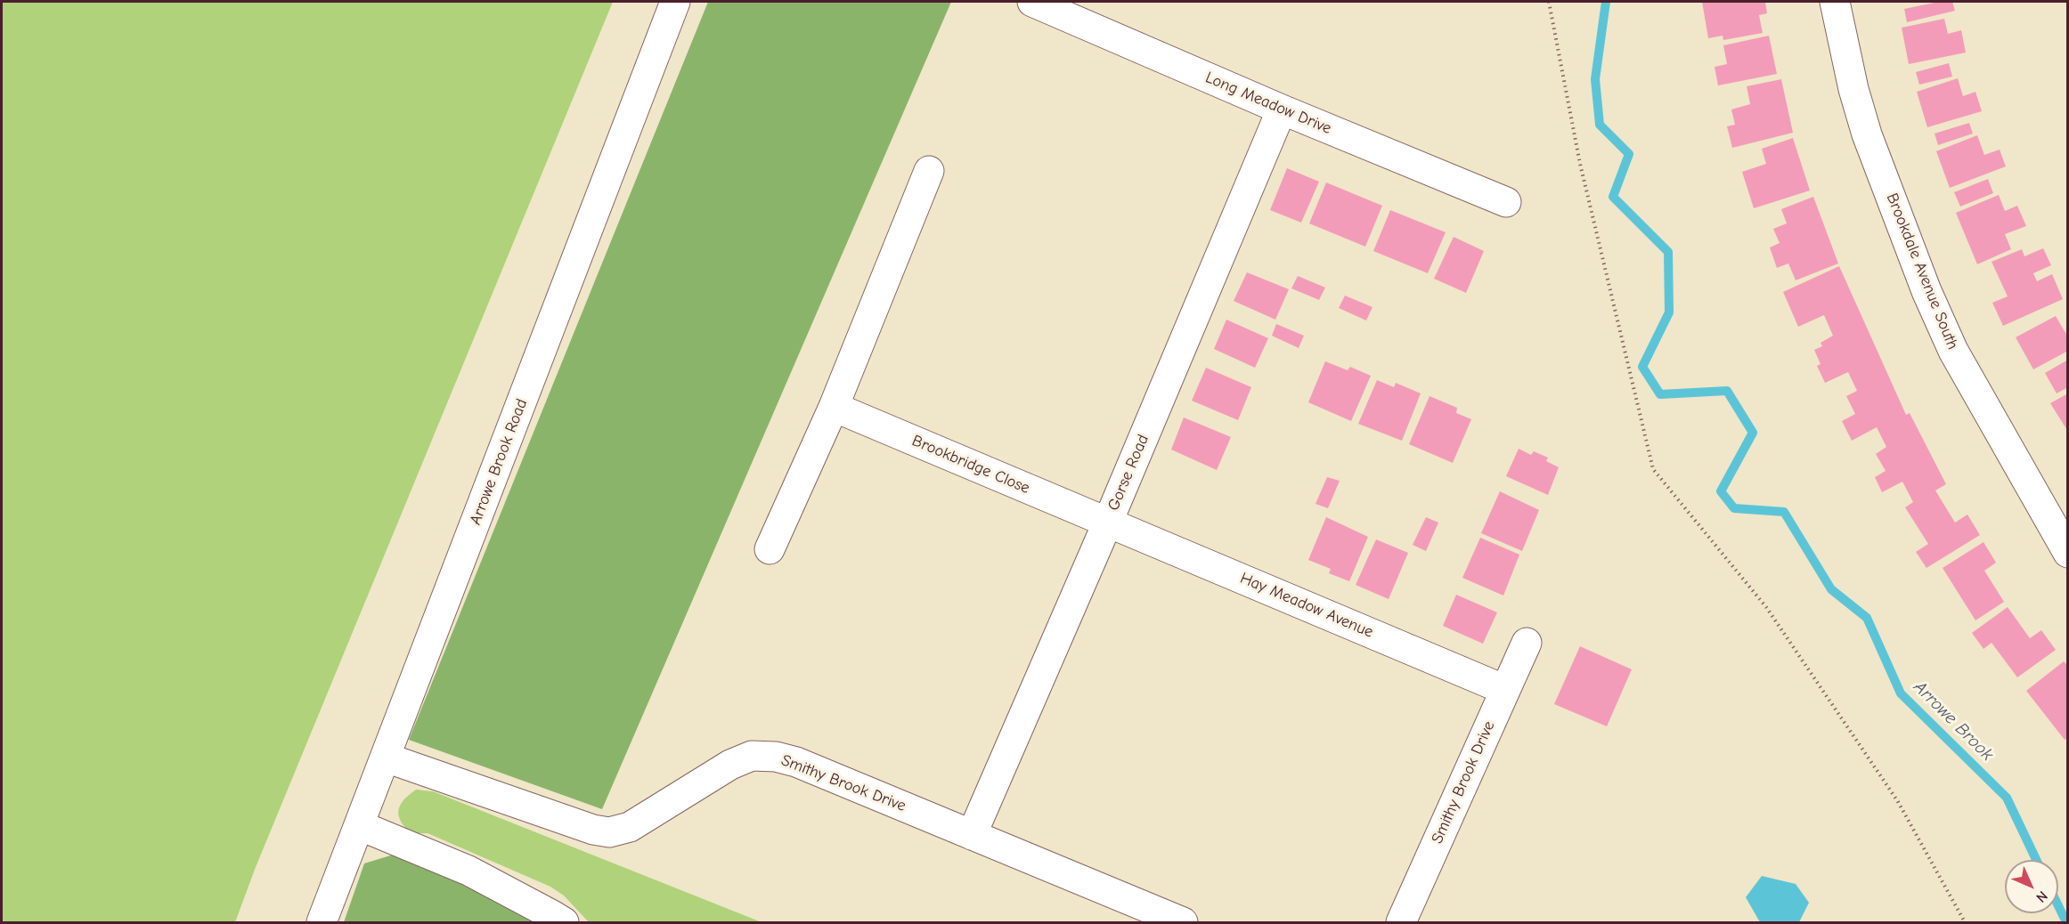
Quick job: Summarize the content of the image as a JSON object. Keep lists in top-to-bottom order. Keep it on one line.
{"streets":{"street":["Long Meadow Drive","Brookdale Avenue South","Arrowe Brook Road","Brookbridge Close","Gorse Road","Hay Meadow Avenue","Smithy Brook Drive"]},"crossings":[["Long Meadow Drive","Gorse Road"],["Arrowe Brook Road","Smithy Brook Drive"],["Brookbridge Close","Gorse Road"],["Brookbridge Close","Hay Meadow Avenue"],["Gorse Road","Hay Meadow Avenue"],["Gorse Road","Smithy Brook Drive"],["Hay Meadow Avenue","Smithy Brook Drive"]],"water":["Arrowe Brook"],"north":"bottom right"}
